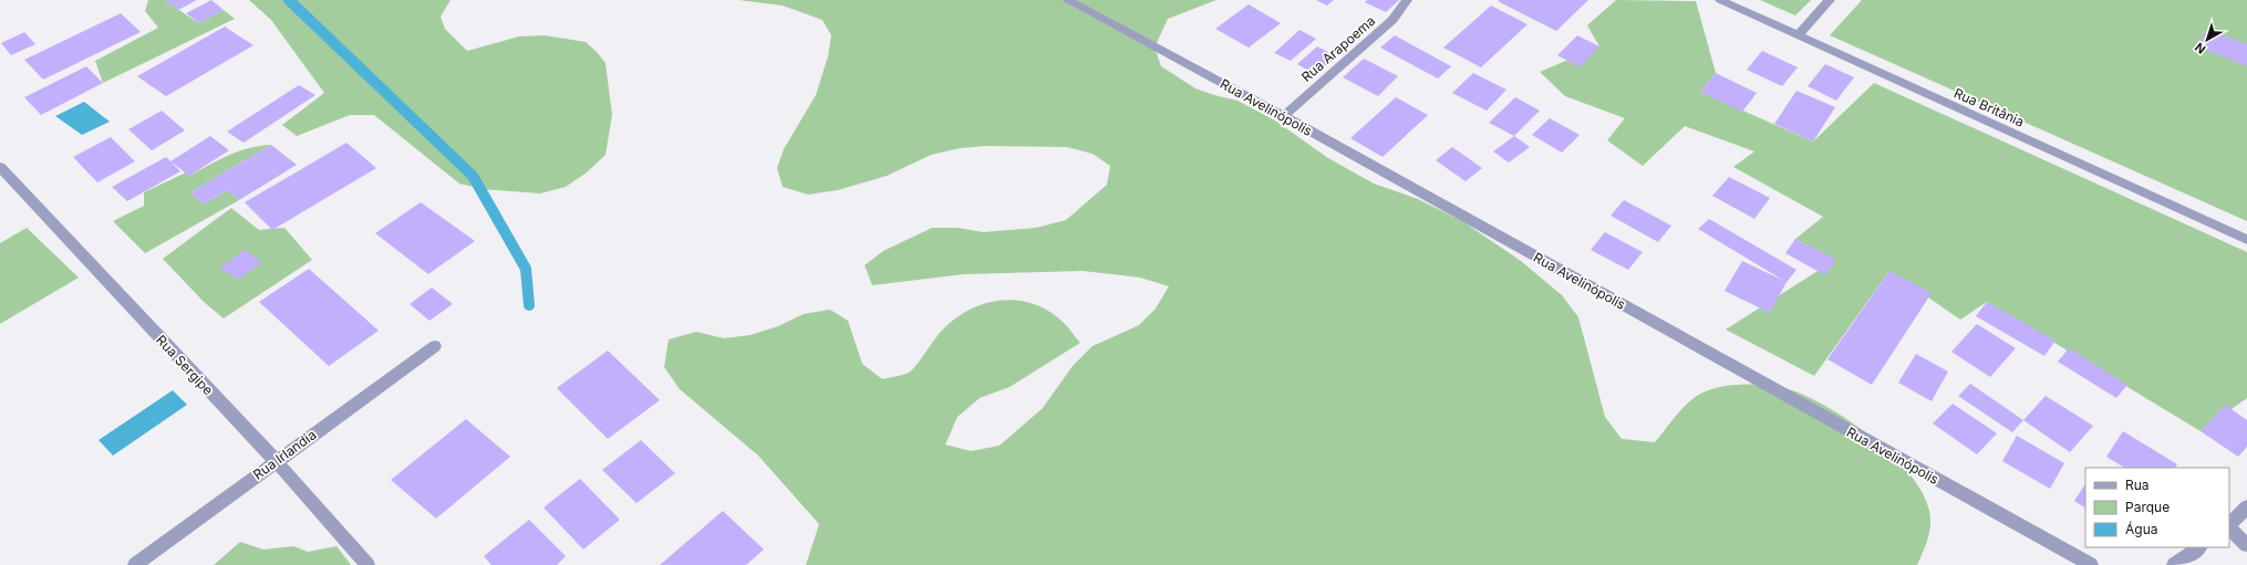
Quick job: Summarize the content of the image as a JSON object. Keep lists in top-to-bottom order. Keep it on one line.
{"streets":{"street":["Rua Arapoema","Rua Avelinópolis","Rua Britânia","Rua Sergipe","Rua Irlandia"]},"crossings":[["Rua Arapoema","Rua Avelinópolis"],["Rua Sergipe","Rua Irlandia"]],"legend":["Rua","Parque","Água"],"north":"bottom left"}
